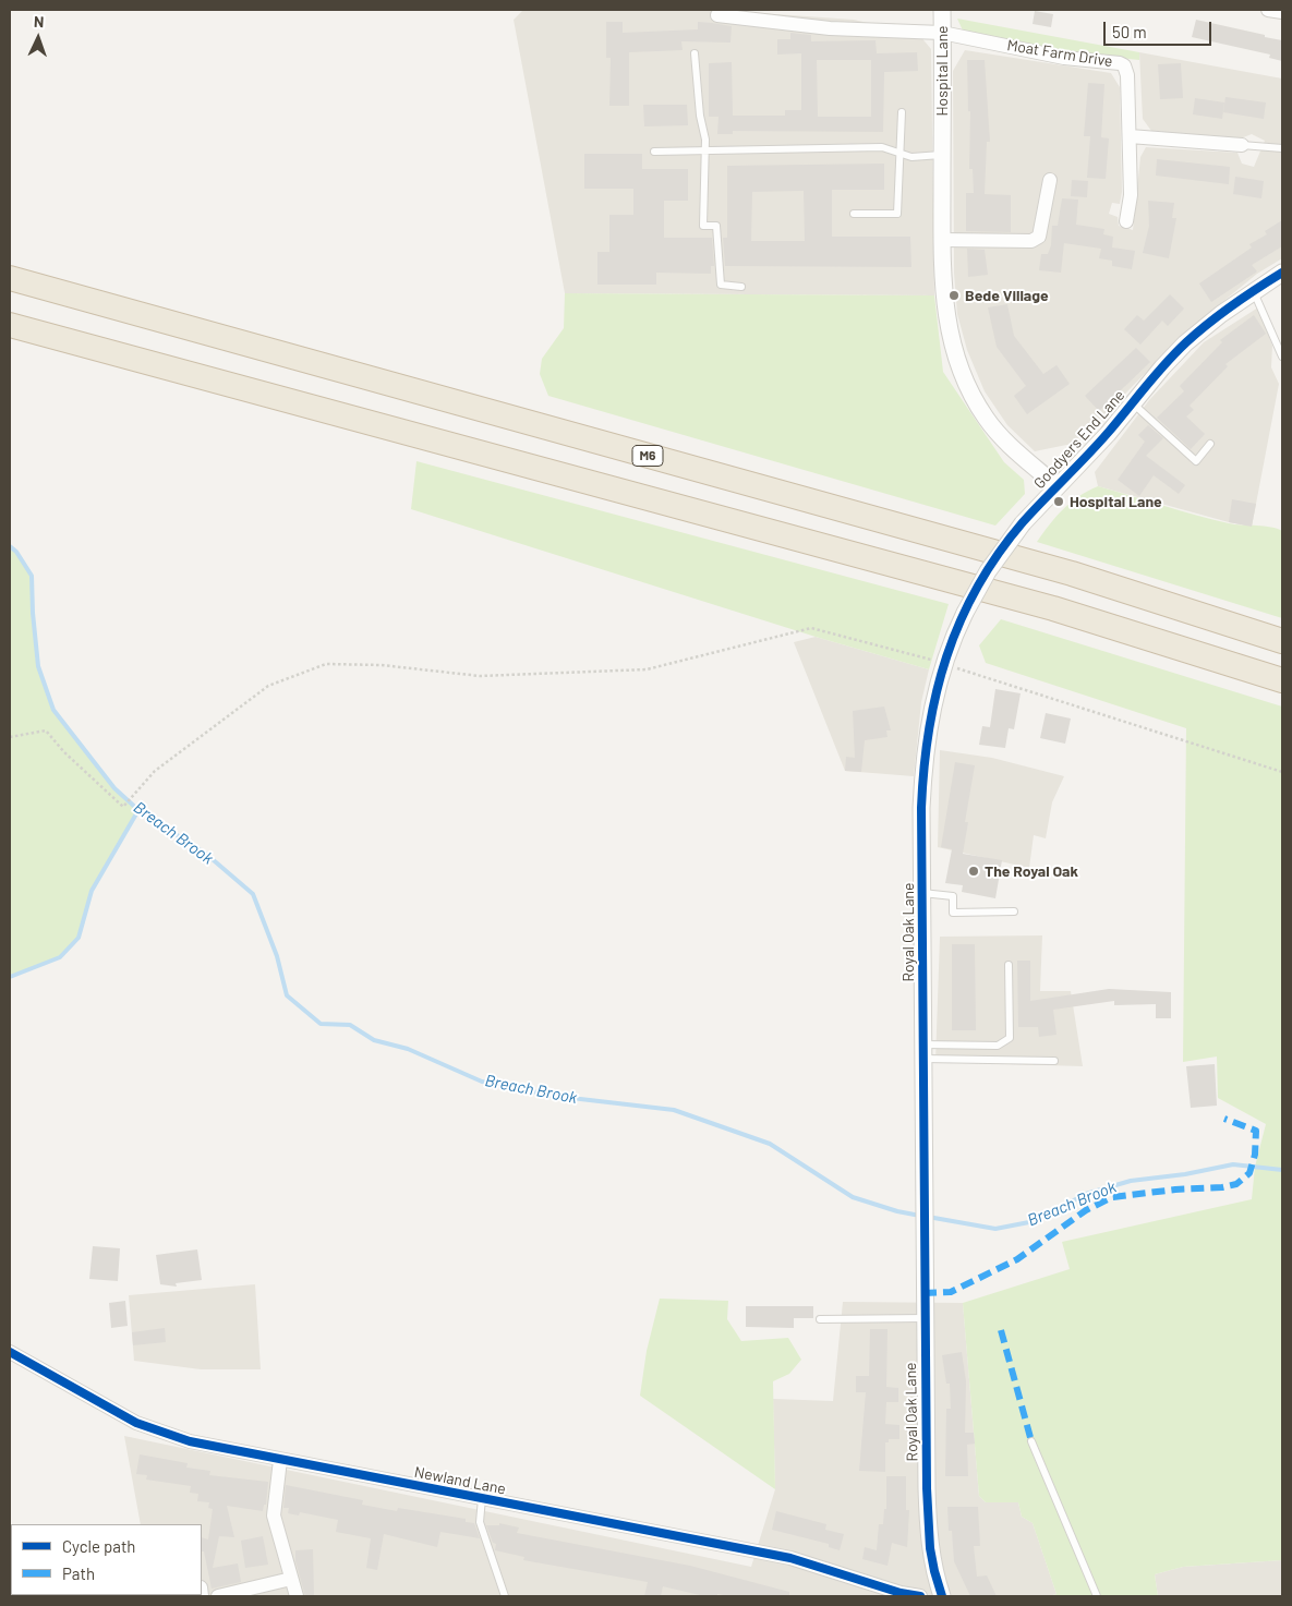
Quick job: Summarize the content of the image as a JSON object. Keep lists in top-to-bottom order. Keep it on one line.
{"streets":{"highway":["M6"],"street":["Moat Farm Drive","Hospital Lane","Goodyers End Lane","Royal Oak Lane","Newland Lane"]},"crossings":[["Moat Farm Drive","Hospital Lane"],["Hospital Lane","Goodyers End Lane"],["Goodyers End Lane","Royal Oak Lane"]],"water":["Breach Brook"],"places":["Bede Village","Hospital Lane","The Royal Oak"],"legend":["Cycle path","Path"],"scale_bar":"50 m","north":"top"}
